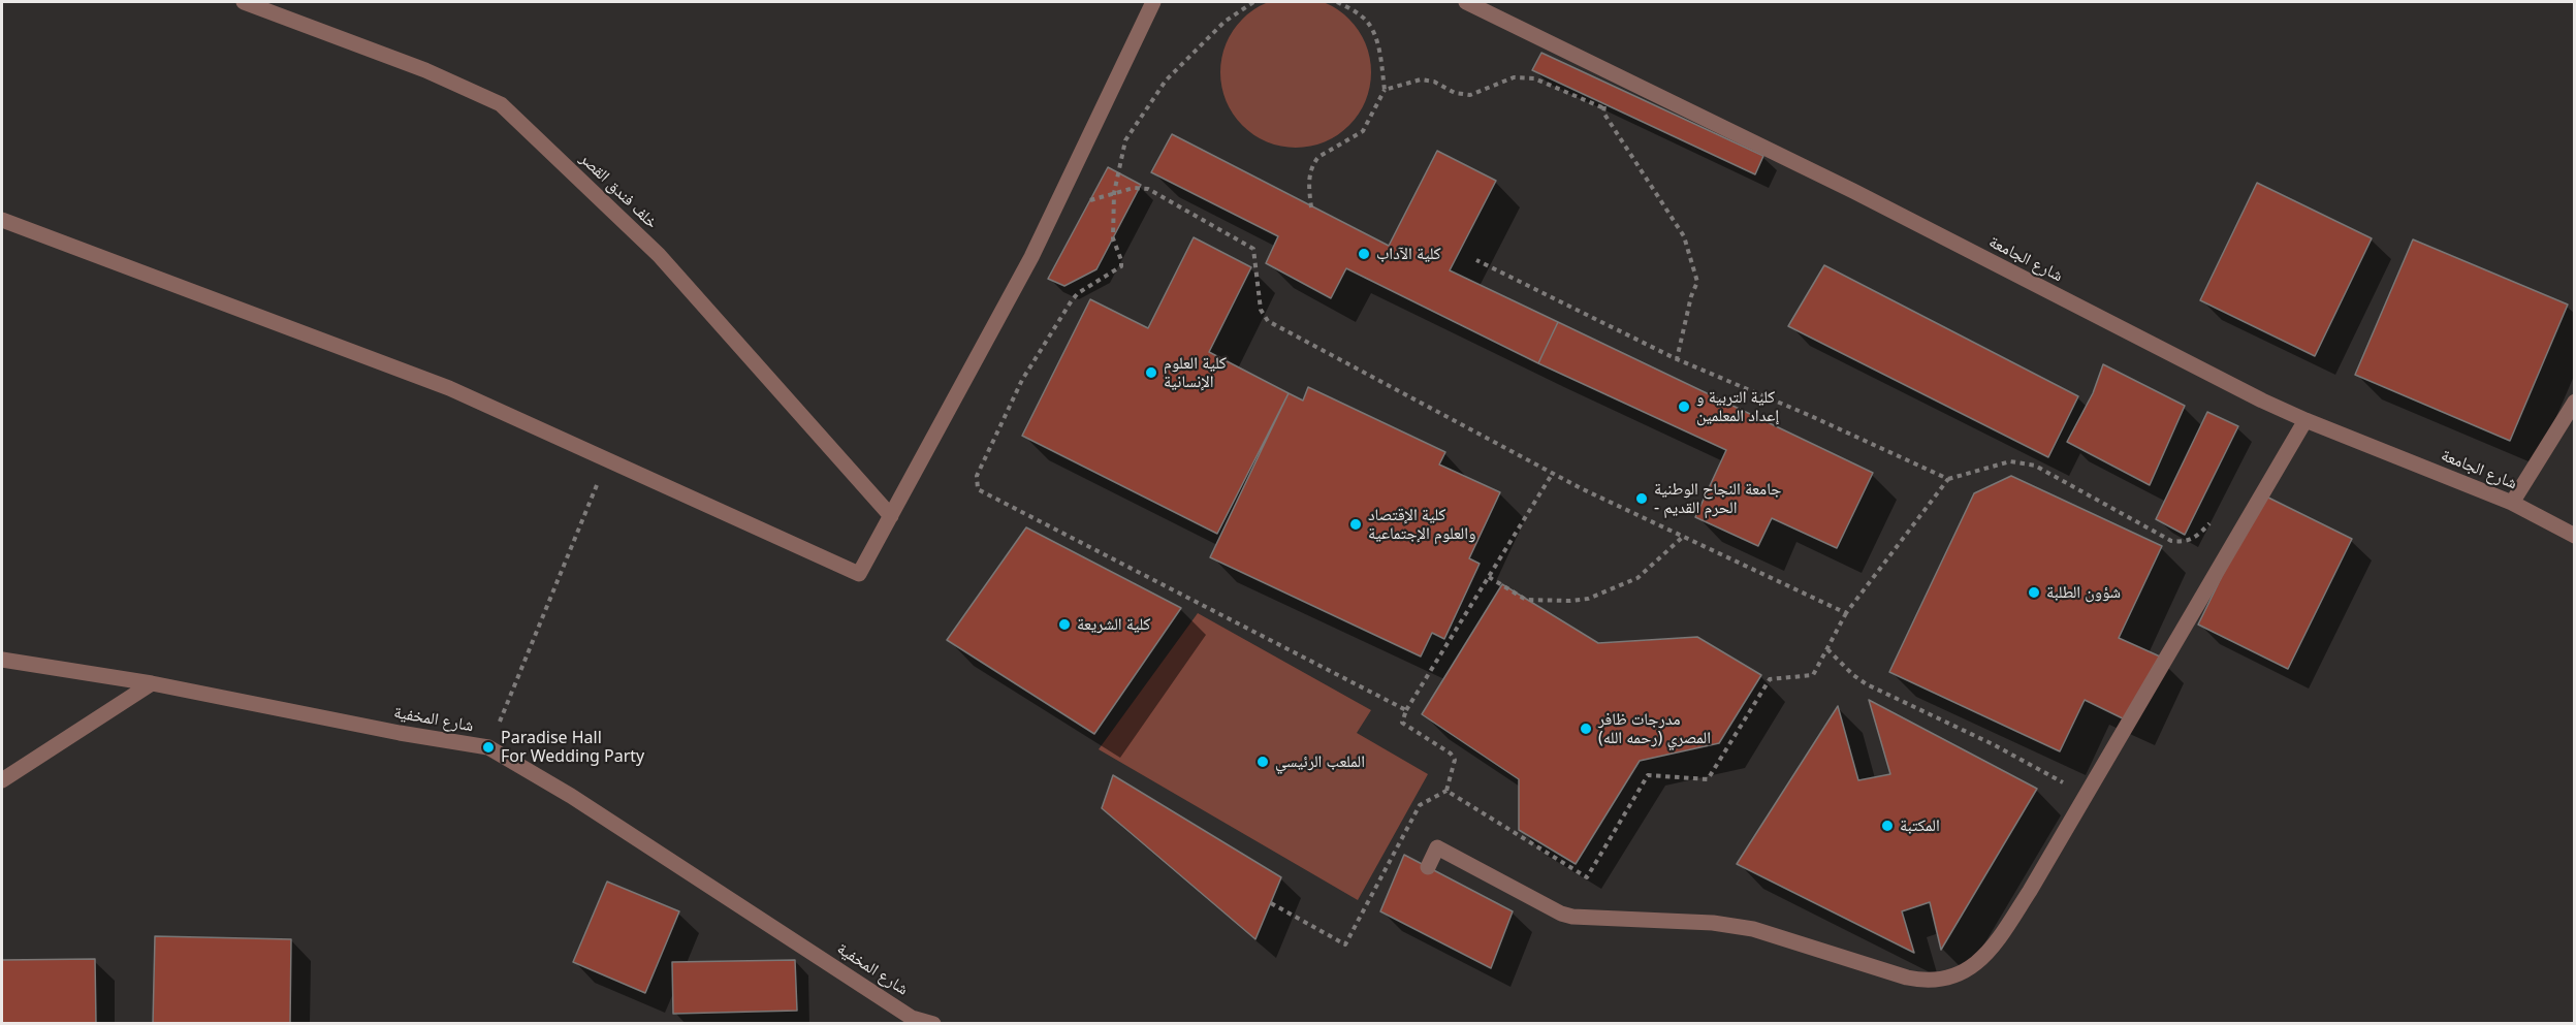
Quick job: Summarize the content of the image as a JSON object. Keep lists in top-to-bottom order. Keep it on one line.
{"streets":{"street":["خلف فندق القصر","شارع الجامعة","شارع المخفية"]},"places":["كلية الآداب","كلية العلوم الإنسانية","كلية التربية و إعداد المعلمين","جامعة النجاح الوطنية - الحرم القديم","كلية الإقتصاد والعلوم الإجتماعية","شؤون الطلبة","كلية الشريعة","مدرجات ظافر المصري (رحمه الله)","Paradise Hall For Wedding Party","الملعب الرئيسي","المكتبة"]}
